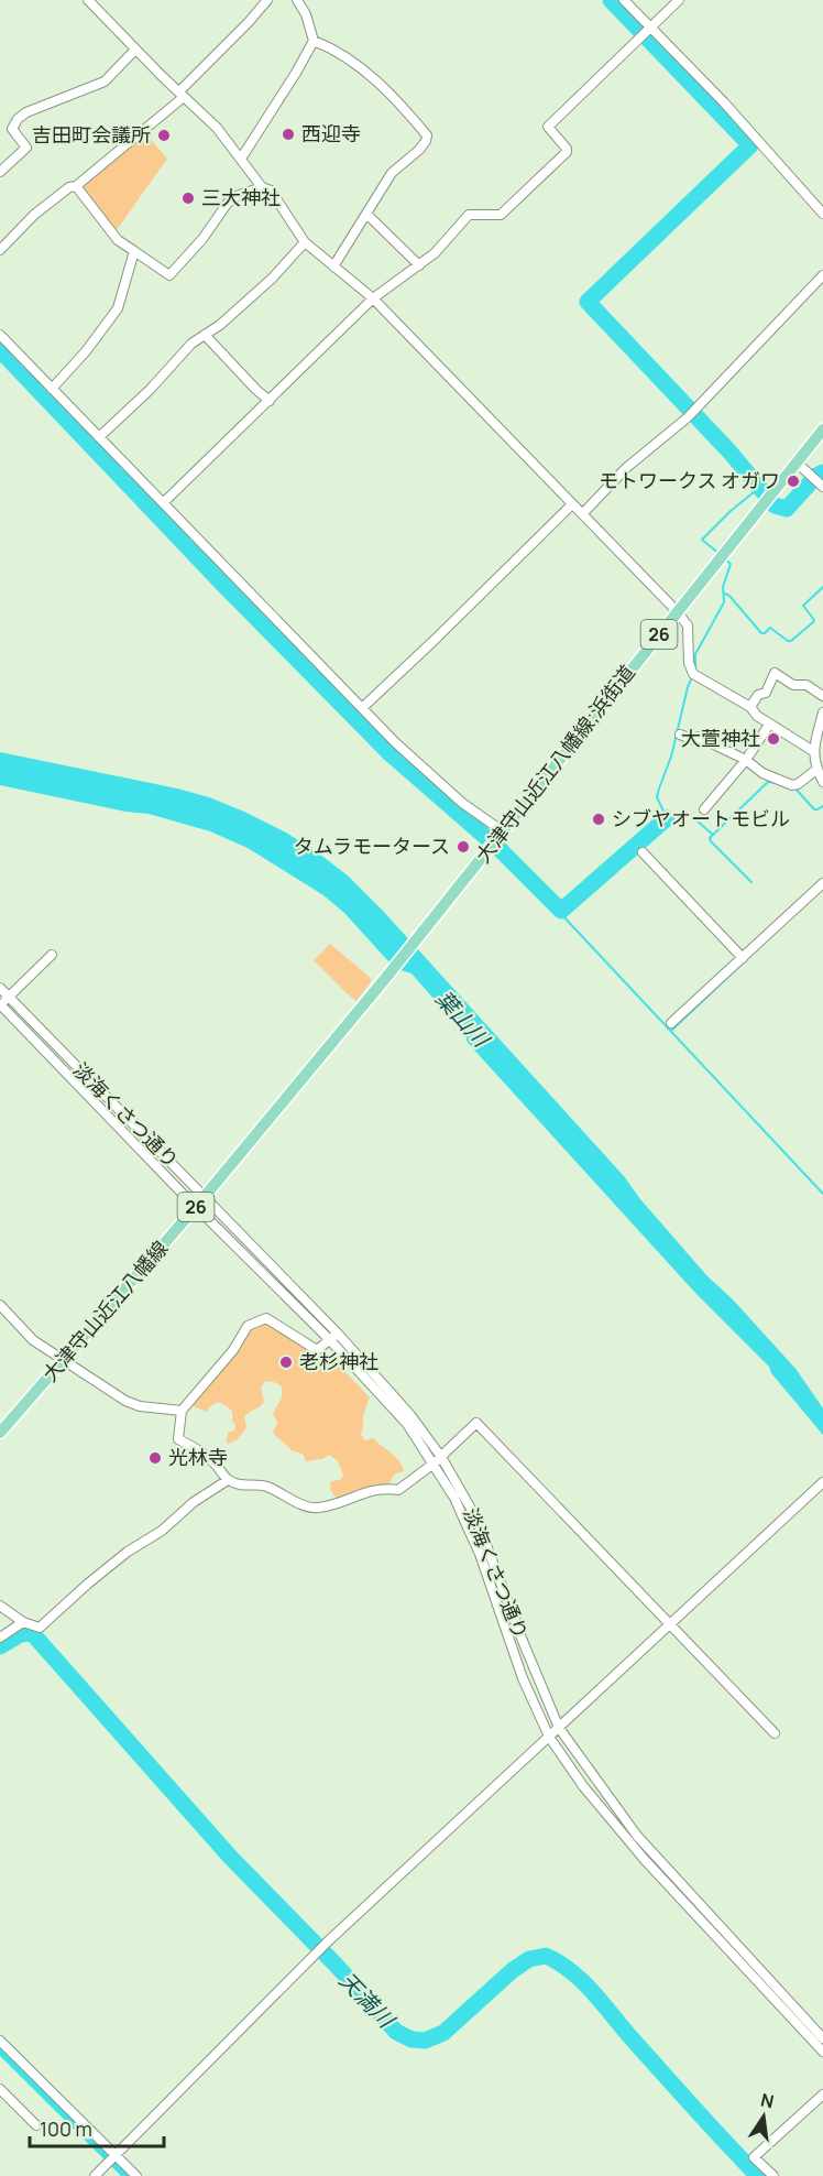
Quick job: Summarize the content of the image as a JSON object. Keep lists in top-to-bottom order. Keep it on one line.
{"streets":{"main road":["26","大津守山近江八幡線;浜街道","大津守山近江八幡線"],"street":["淡海くさつ通り"]},"crossings":[["大津守山近江八幡線;浜街道","大津守山近江八幡線"],["淡海くさつ通り","大津守山近江八幡線"]],"water":["葉山川","天満川"],"places":["西迎寺","吉田町会議所","三大神社","モトワークス オガワ","大萱神社","シブヤオートモビル","タムラモータース","老杉神社","光林寺"],"scale_bar":"100 m","north":"top"}
